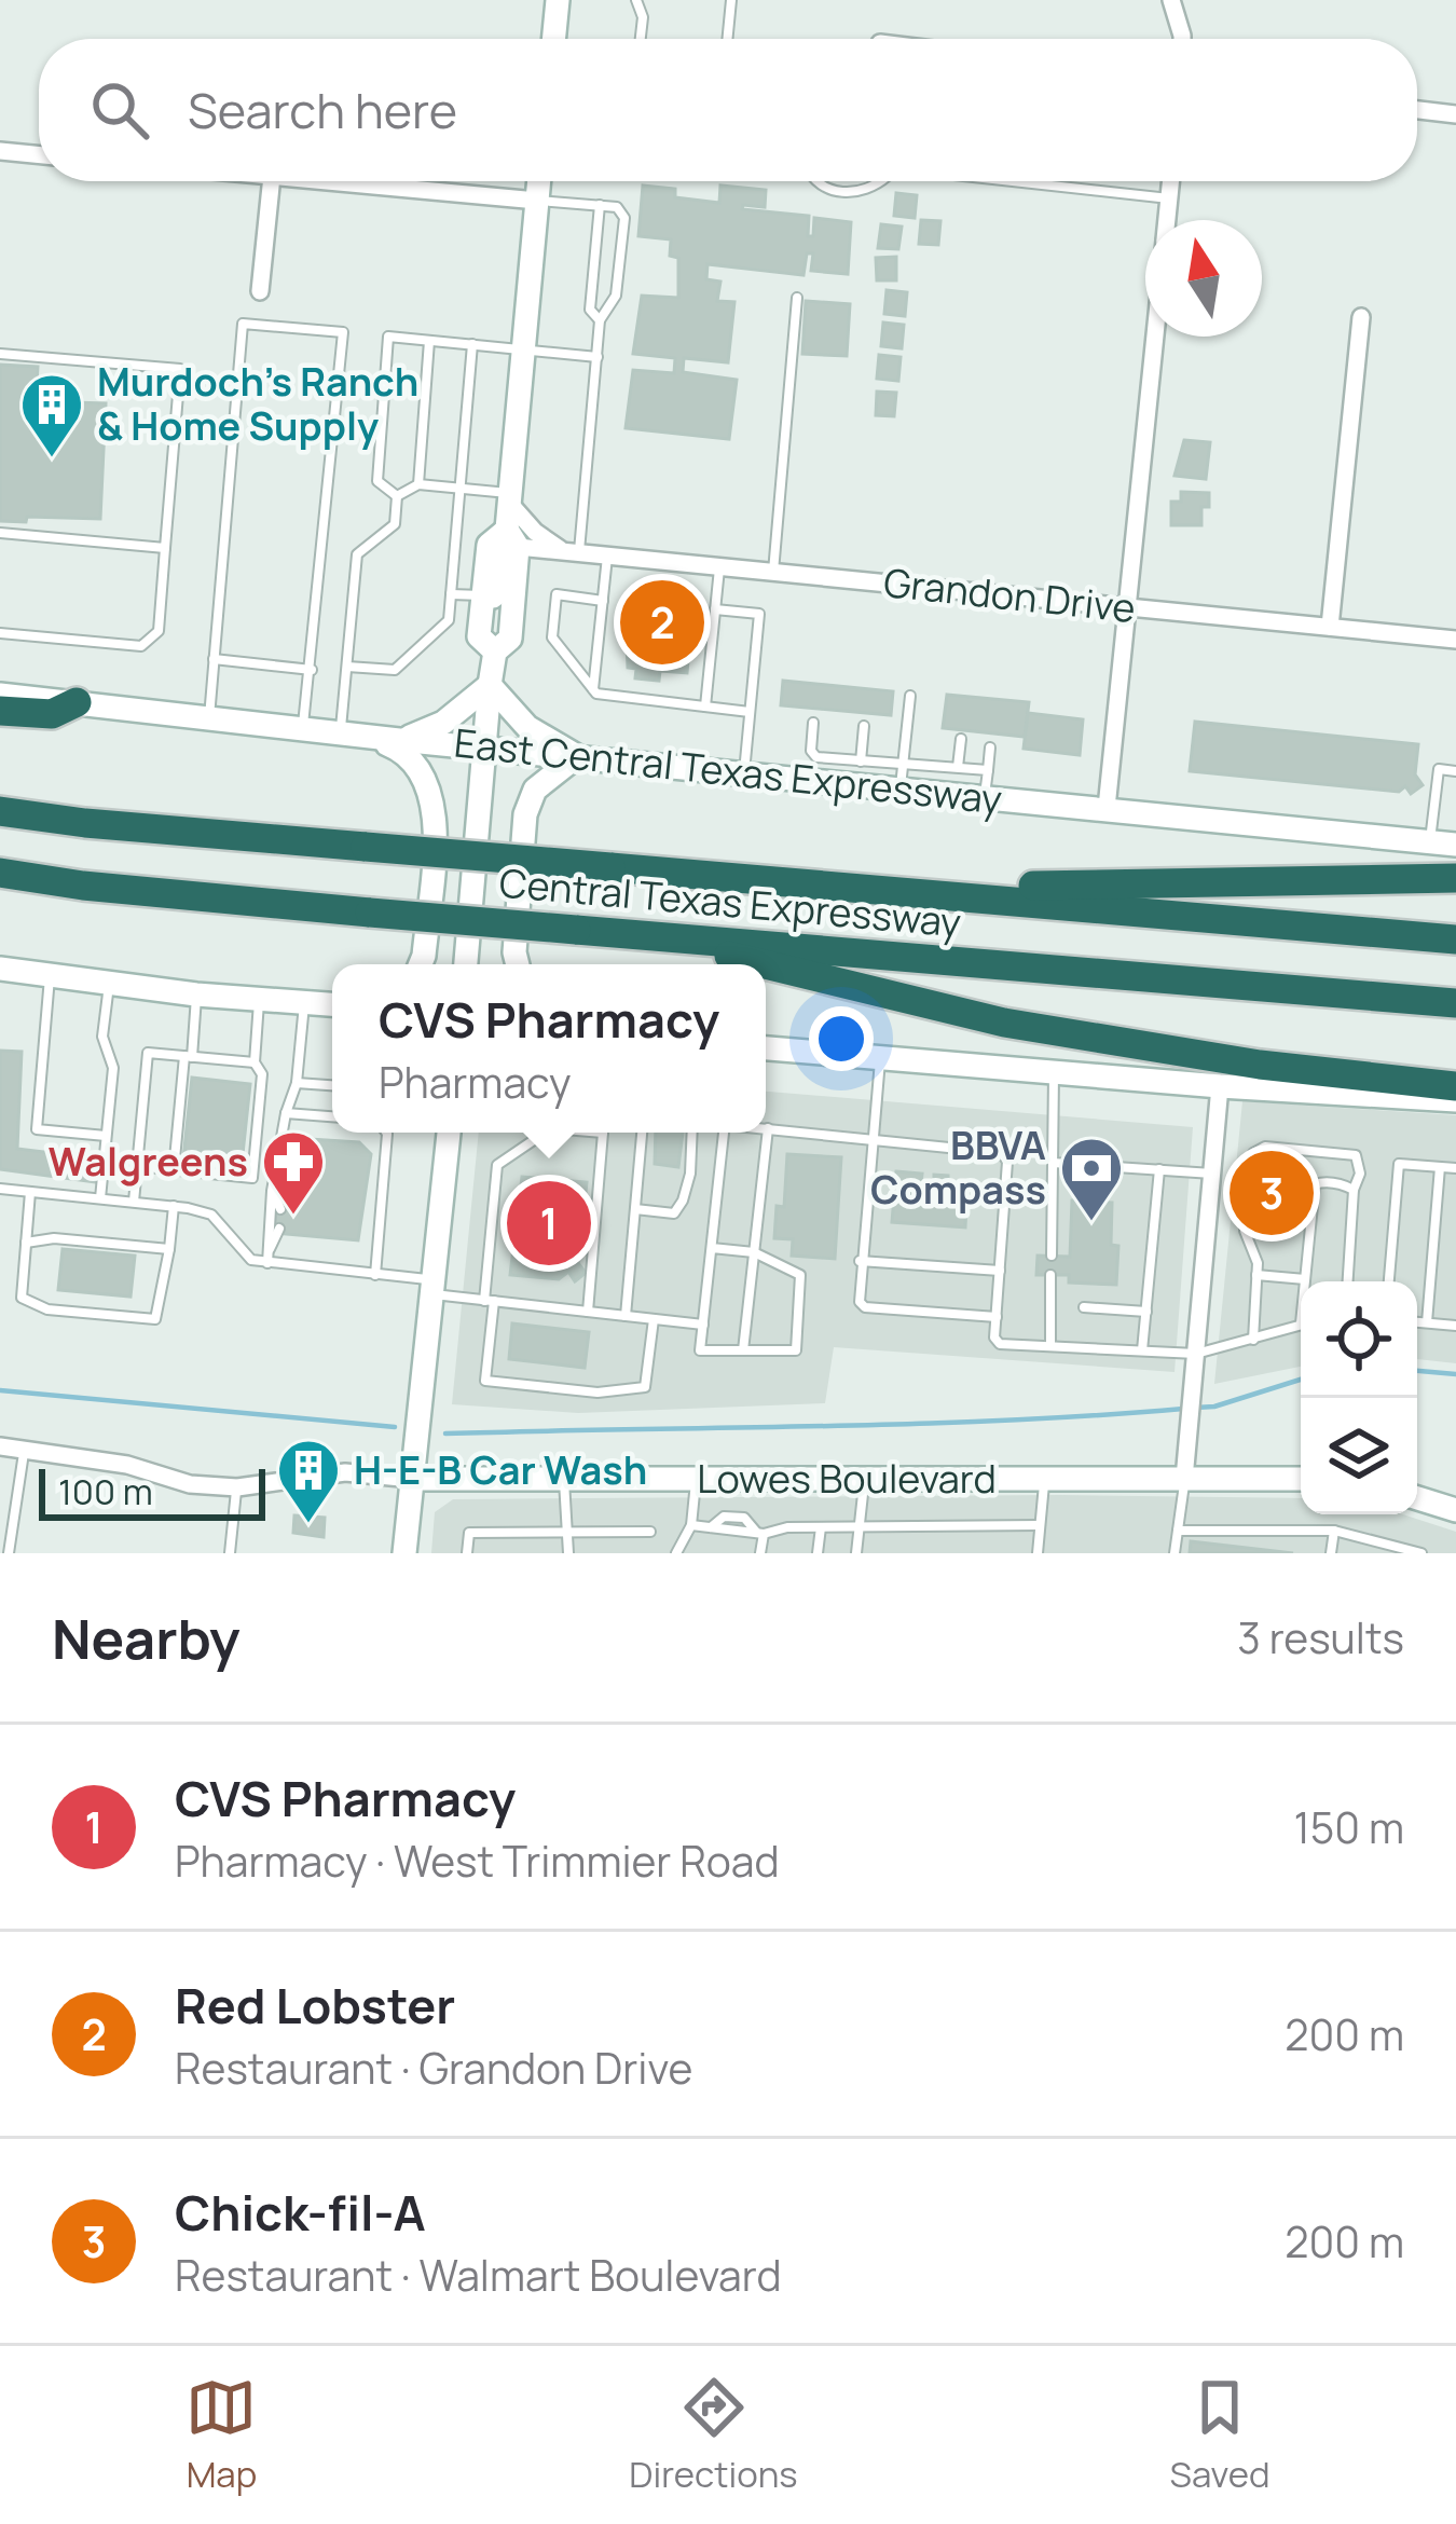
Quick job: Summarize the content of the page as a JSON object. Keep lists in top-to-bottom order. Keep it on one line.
{"streets":{"highway":["Central Texas Expressway"],"main road":["East Central Texas Expressway","Lowes Boulevard"],"street":["Grandon Drive"]},"places":{"building":["Murdoch's Ranch & Home Supply","H-E-B Car Wash"],"pharmacy":["Walgreens"],"bank":["BBVA Compass"]},"scale_bar":"100 m","north":"top","page":{"search":"Search here","pins":["2","3","1"],"popup":["CVS Pharmacy","Pharmacy"],"scale":"100 m","heading":["Nearby","3 results"],"list":[{"mark":"1","name":"CVS Pharmacy","note":"Pharmacy · West Trimmier Road","value":"150 m"},{"mark":"2","name":"Red Lobster","note":"Restaurant · Grandon Drive","value":"200 m"},{"mark":"3","name":"Chick-fil-A","note":"Restaurant · Walmart Boulevard","value":"200 m"}],"nav":["Map","Directions","Saved"]}}
